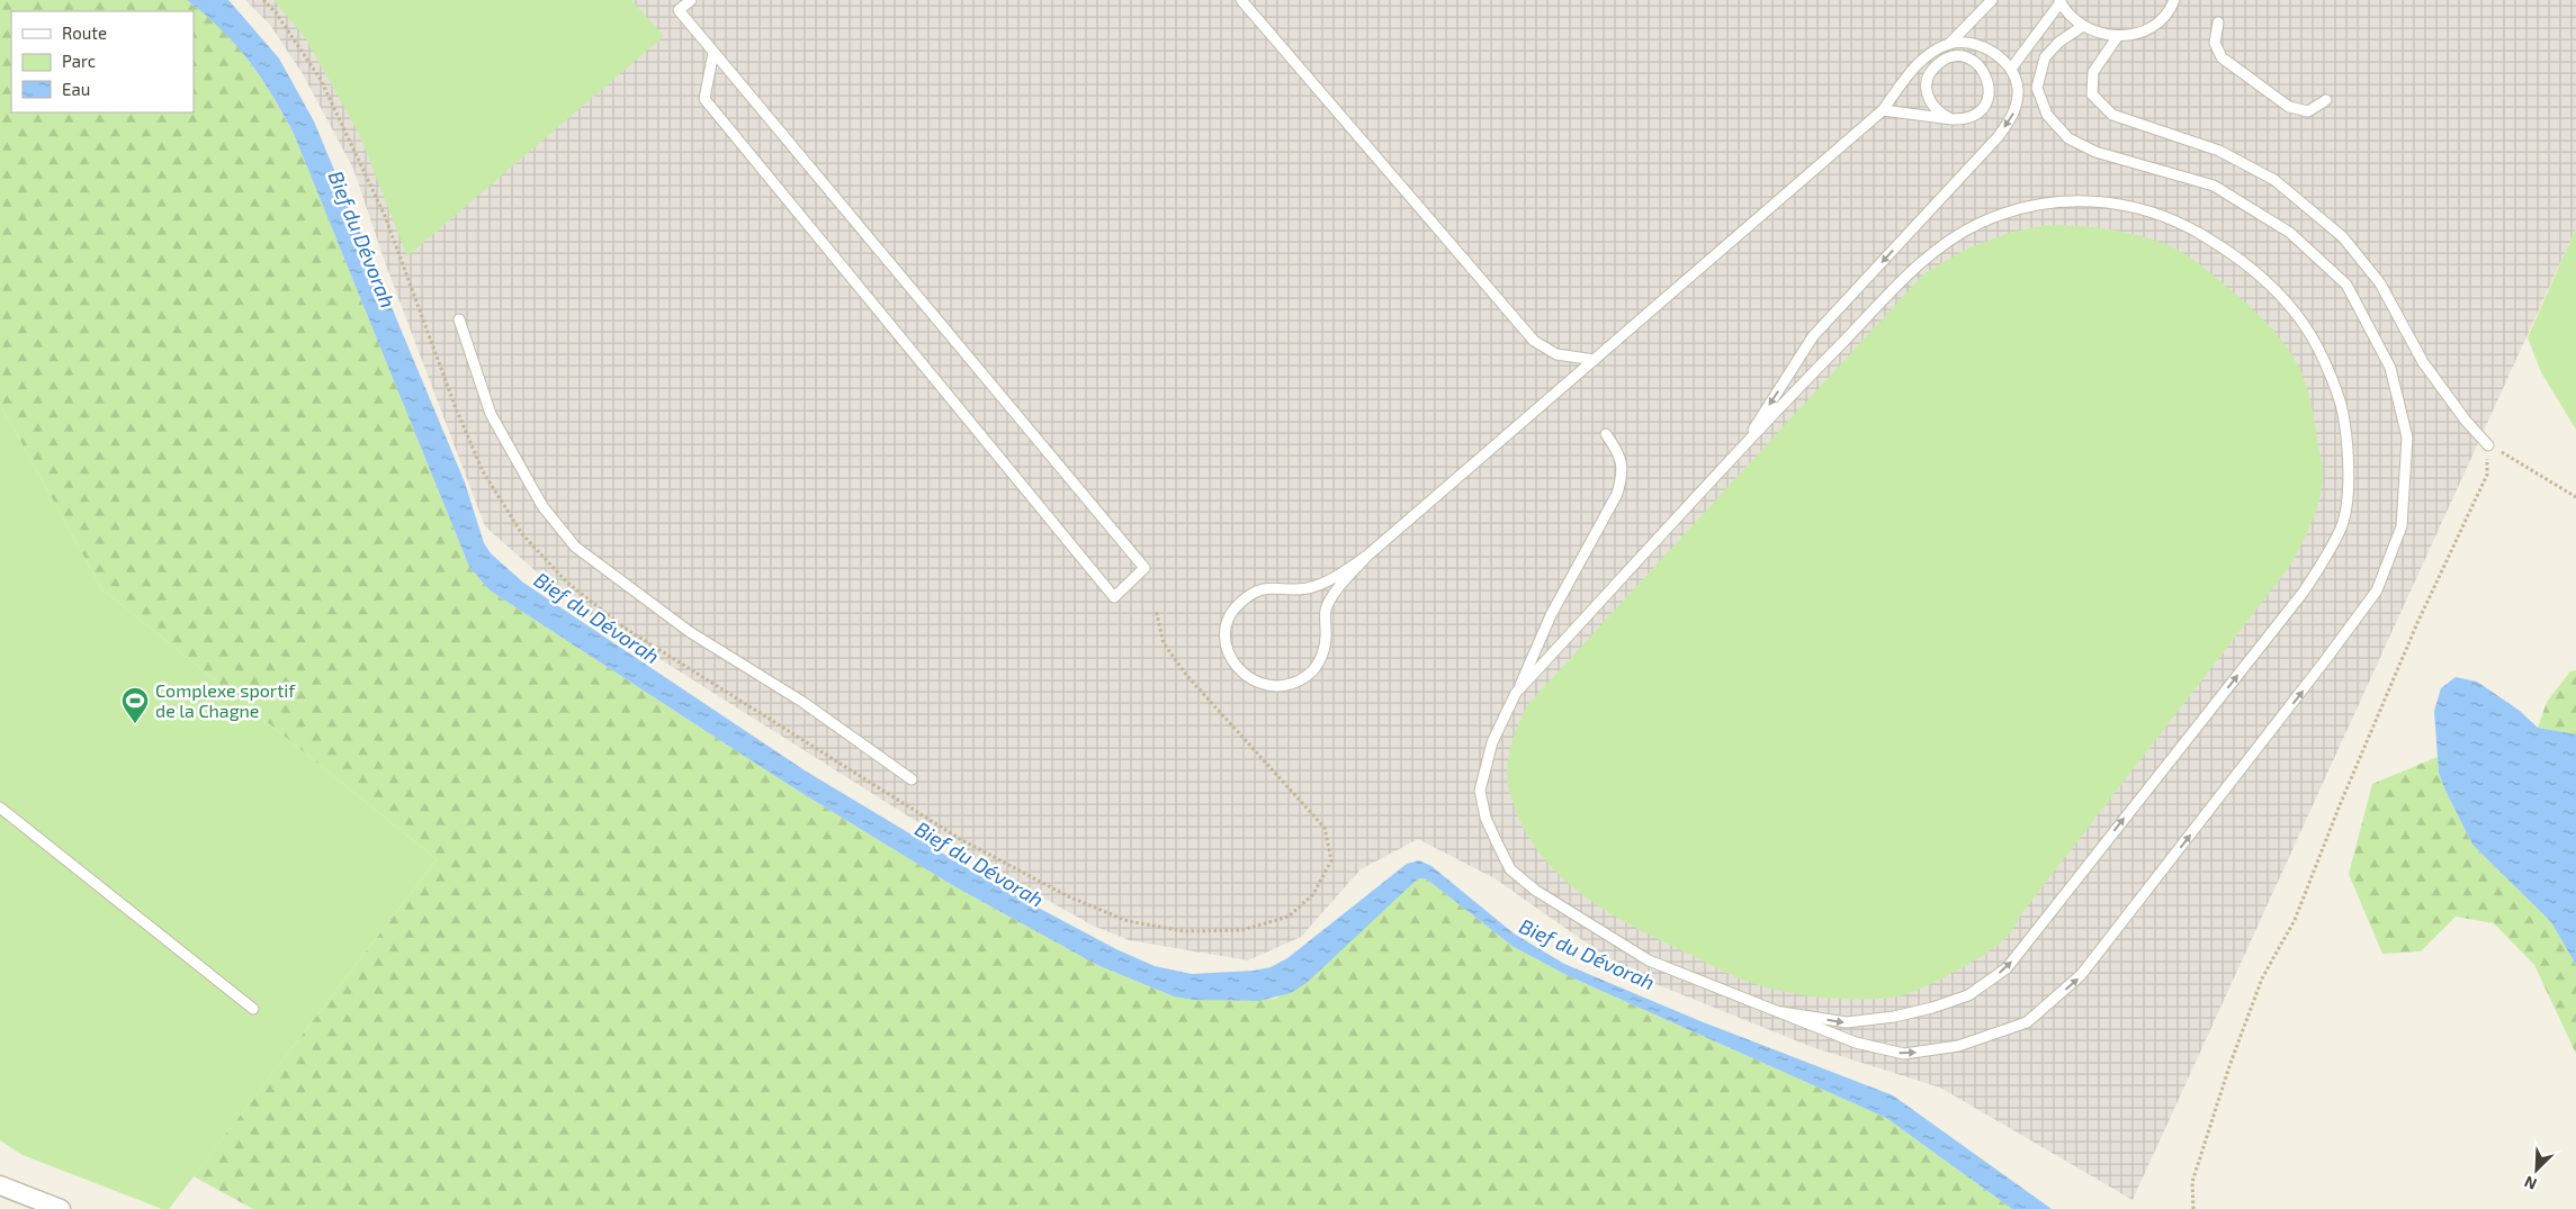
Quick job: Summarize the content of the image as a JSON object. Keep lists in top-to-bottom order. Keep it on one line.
{"water":["Bief du Dévorah"],"places":{"sports":["Complexe sportif de la Chagne"]},"legend":["Route","Parc","Eau"],"north":"bottom left"}
